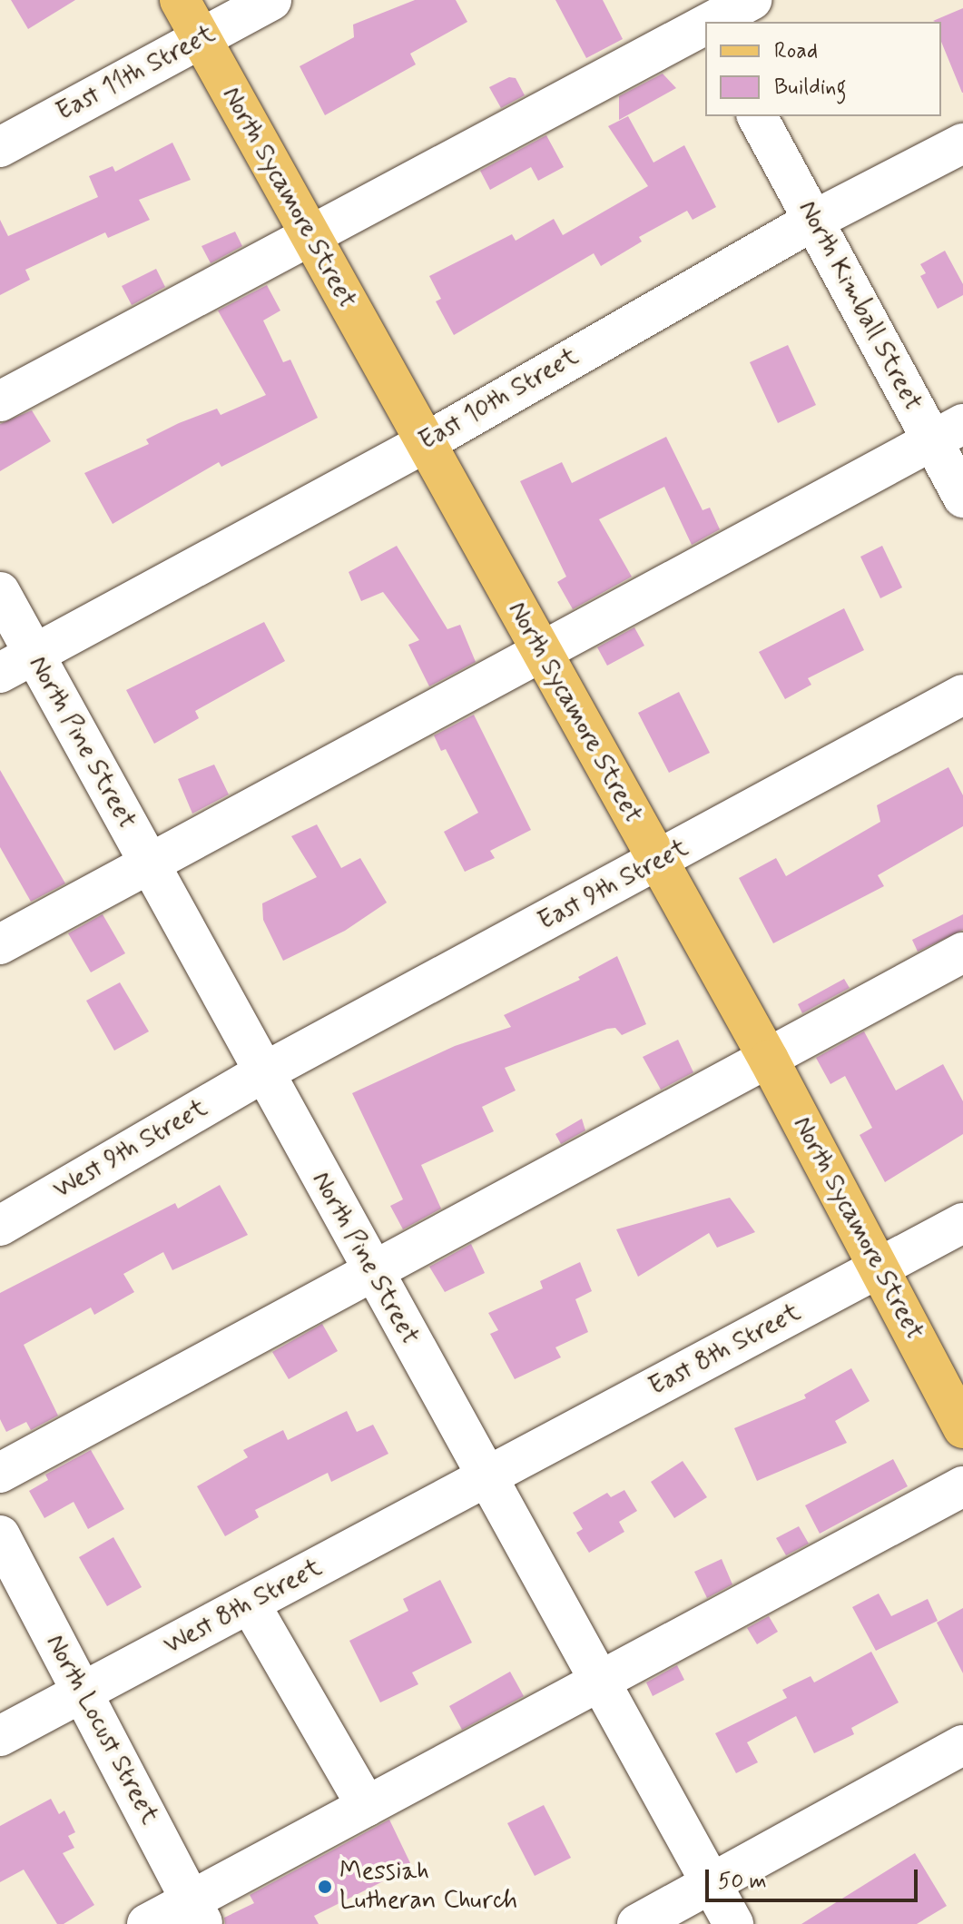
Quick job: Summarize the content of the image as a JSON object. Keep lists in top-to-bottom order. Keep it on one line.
{"streets":{"main road":["North Sycamore Street"],"street":["East 11th Street","North Kimball Street","East 10th Street","North Pine Street","East 9th Street","West 9th Street","East 8th Street","West 8th Street","North Locust Street"]},"crossings":[["East 11th Street","North Sycamore Street"],["North Sycamore Street","East 10th Street"],["North Sycamore Street","East 9th Street"],["North Sycamore Street","East 8th Street"],["North Kimball Street","East 10th Street"],["East 10th Street","North Pine Street"],["North Pine Street","East 9th Street"],["North Pine Street","West 9th Street"],["North Pine Street","East 8th Street"],["North Pine Street","West 8th Street"],["East 9th Street","West 9th Street"],["East 8th Street","West 8th Street"],["West 8th Street","North Locust Street"]],"places":["Messiah Lutheran Church"],"legend":["Road","Building"],"scale_bar":"50 m"}
